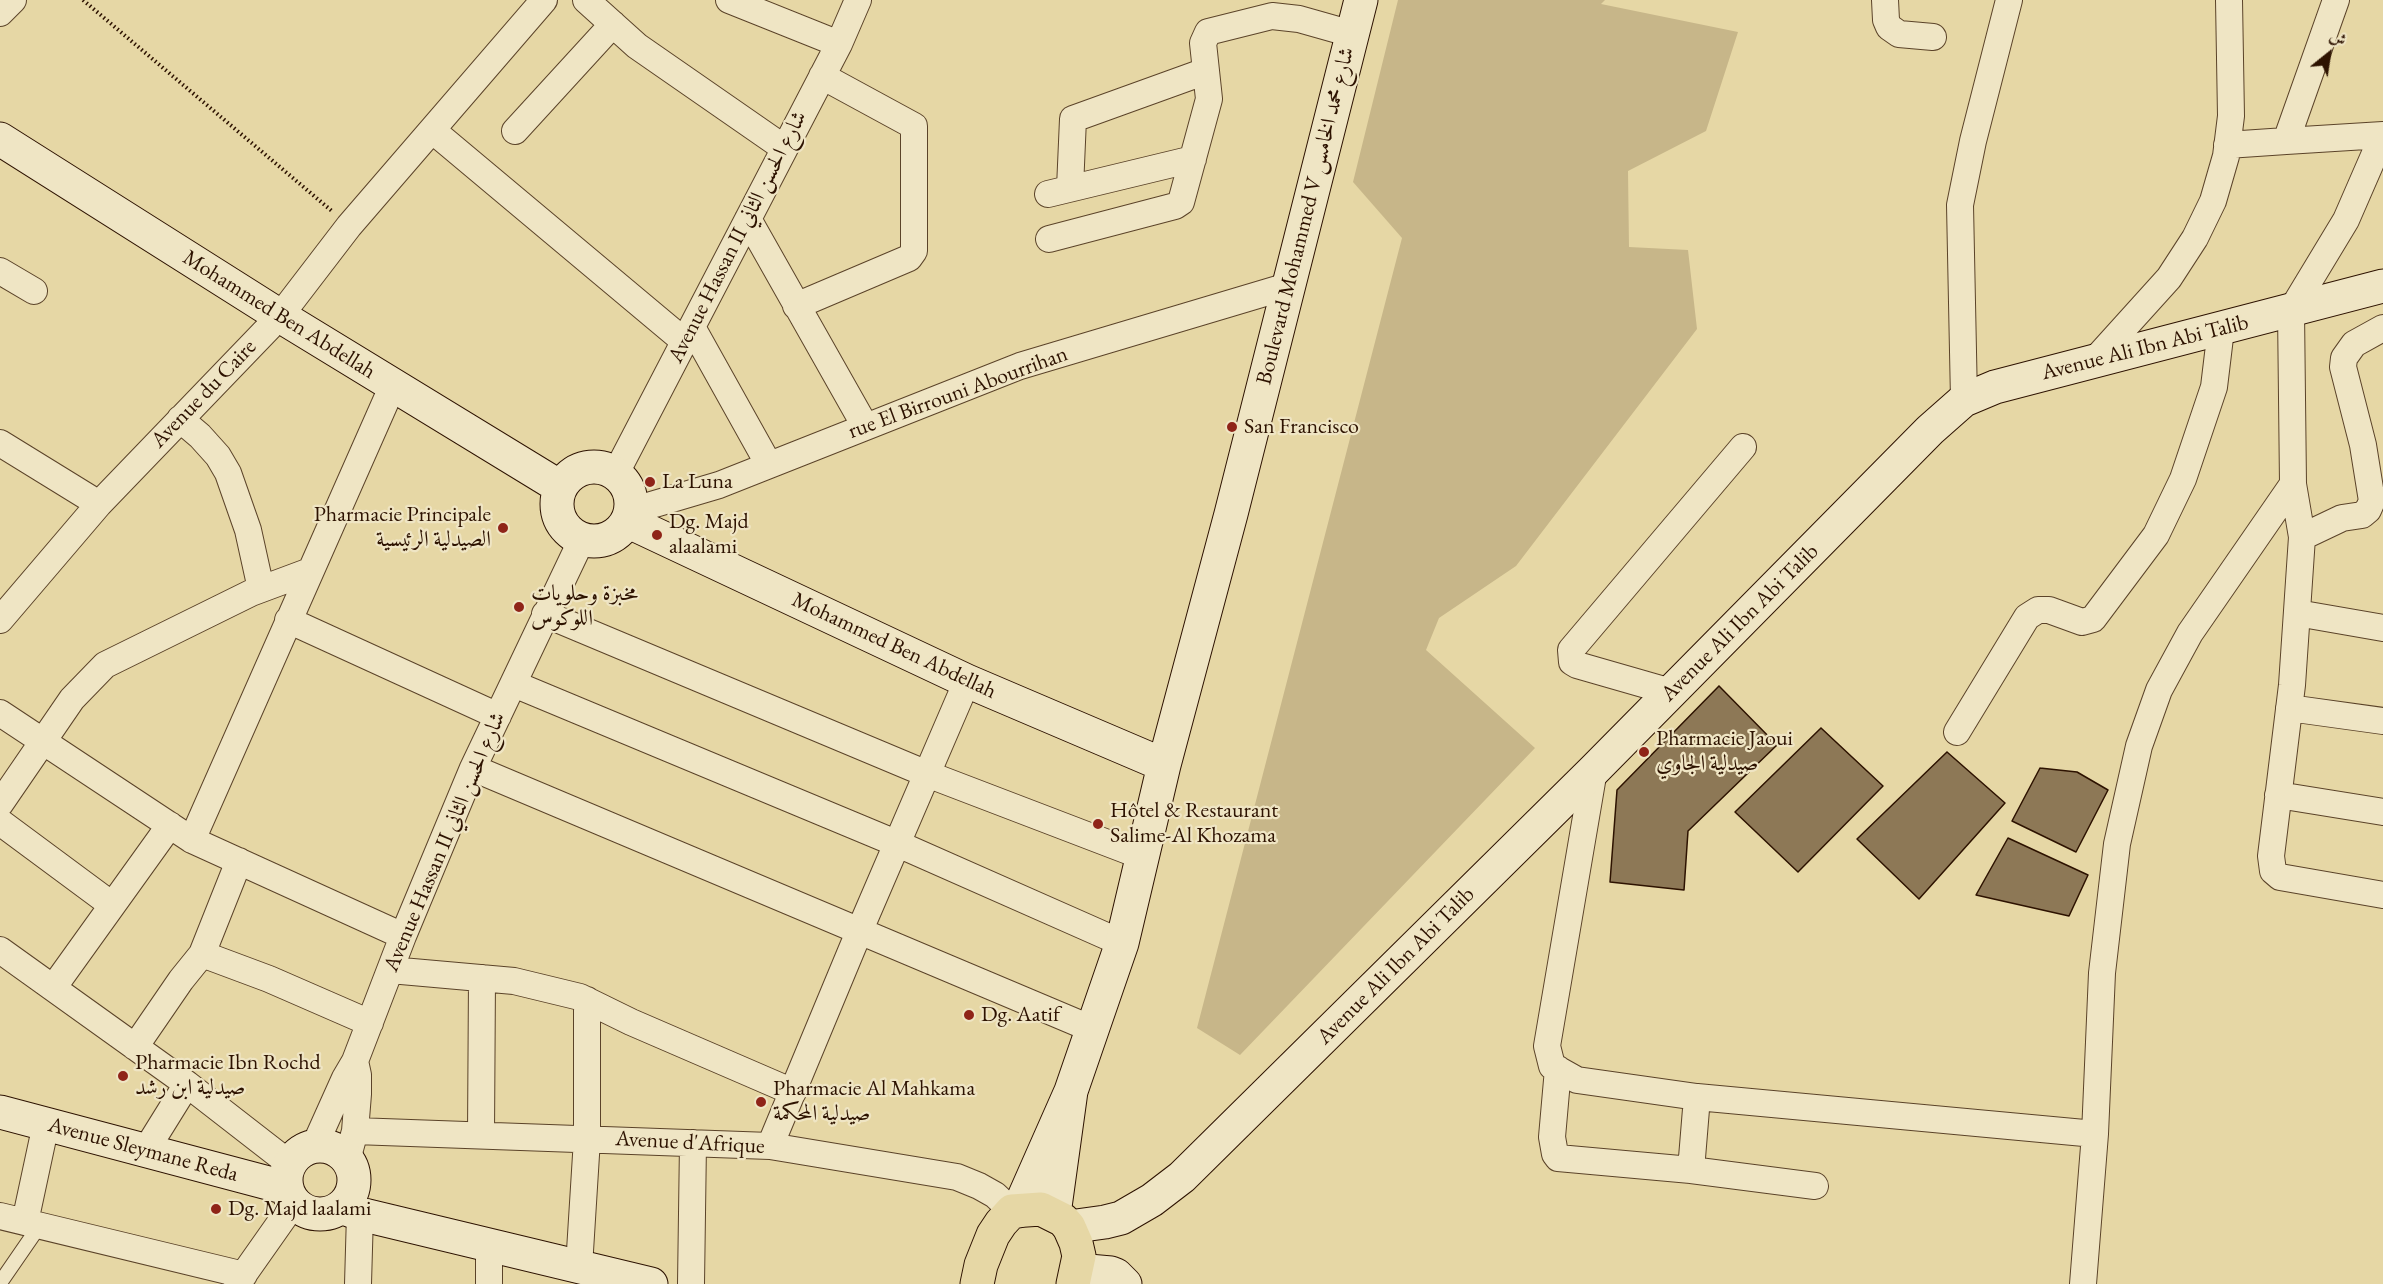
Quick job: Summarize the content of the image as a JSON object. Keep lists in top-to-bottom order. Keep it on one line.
{"streets":{"street":["Boulevard Mohammed V شارع محمد الخامس","Avenue Hassan II شارع الحسن الثاني","Mohammed Ben Abdellah","Avenue Ali Ibn Abi Talib","rue El Birrouni Abourrihan","Avenue du Caire","Avenue d'Afrique","Avenue Sleymane Reda"]},"crossings":[["Boulevard Mohammed V شارع محمد الخامس","Mohammed Ben Abdellah"],["Boulevard Mohammed V شارع محمد الخامس","Avenue Ali Ibn Abi Talib"],["Boulevard Mohammed V شارع محمد الخامس","rue El Birrouni Abourrihan"],["Boulevard Mohammed V شارع محمد الخامس","Avenue d'Afrique"],["Avenue Hassan II شارع الحسن الثاني","Mohammed Ben Abdellah"],["Avenue Hassan II شارع الحسن الثاني","rue El Birrouni Abourrihan"],["Avenue Hassan II شارع الحسن الثاني","Avenue Sleymane Reda"],["Mohammed Ben Abdellah","rue El Birrouni Abourrihan"],["Mohammed Ben Abdellah","Avenue du Caire"]],"places":["San Francisco","La Luna","Pharmacie Principale الصيدلية الرئيسية","Dg. Majd alaalami","مخبزة وحلويات اللوكوس","Pharmacie Jaoui صيدلية الجاوي","Hôtel & Restaurant Salime-Al Khozama","Dg. Aatif","Pharmacie Ibn Rochd صيدلية ابن رشد","Pharmacie Al Mahkama صيدلية المحكمة","Dg. Majd laalami"],"north":"top right"}
